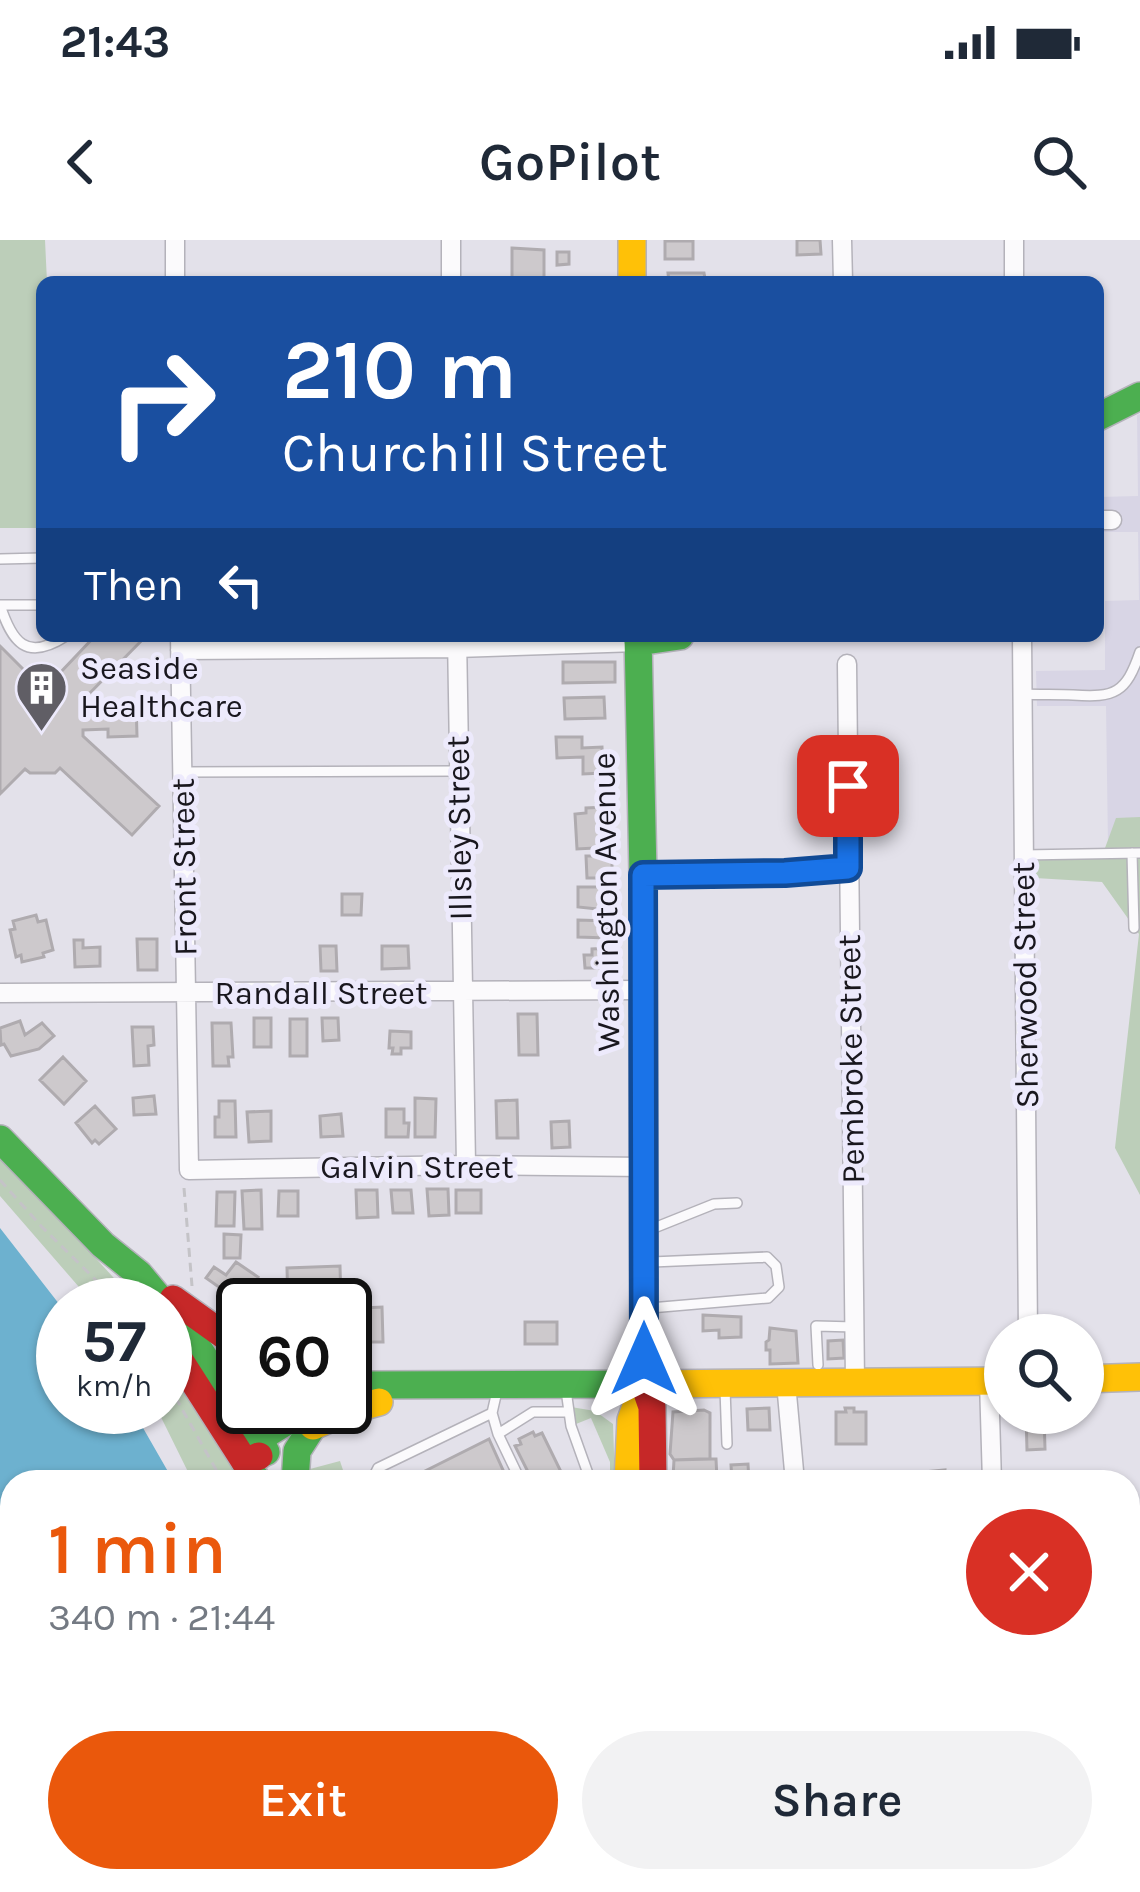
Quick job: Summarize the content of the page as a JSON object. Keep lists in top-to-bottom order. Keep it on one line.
{"streets":{"main road":["Washington Avenue"],"street":["Illsley Street","Front Street","Sherwood Street","Randall Street","Pembroke Street","Galvin Street"]},"crossings":[["Illsley Street","Randall Street"],["Illsley Street","Galvin Street"],["Front Street","Randall Street"],["Front Street","Galvin Street"],["Washington Avenue","Randall Street"],["Washington Avenue","Galvin Street"]],"places":{"building":["Seaside Healthcare"]},"page":{"status":"21:43","header":"GoPilot","turn":["210 m","Churchill Street"],"then":"Then","speed":"57 km/h","limit":"60","heading":["1 min","340 m · 21:44"],"buttons":["Exit","Share"]}}
